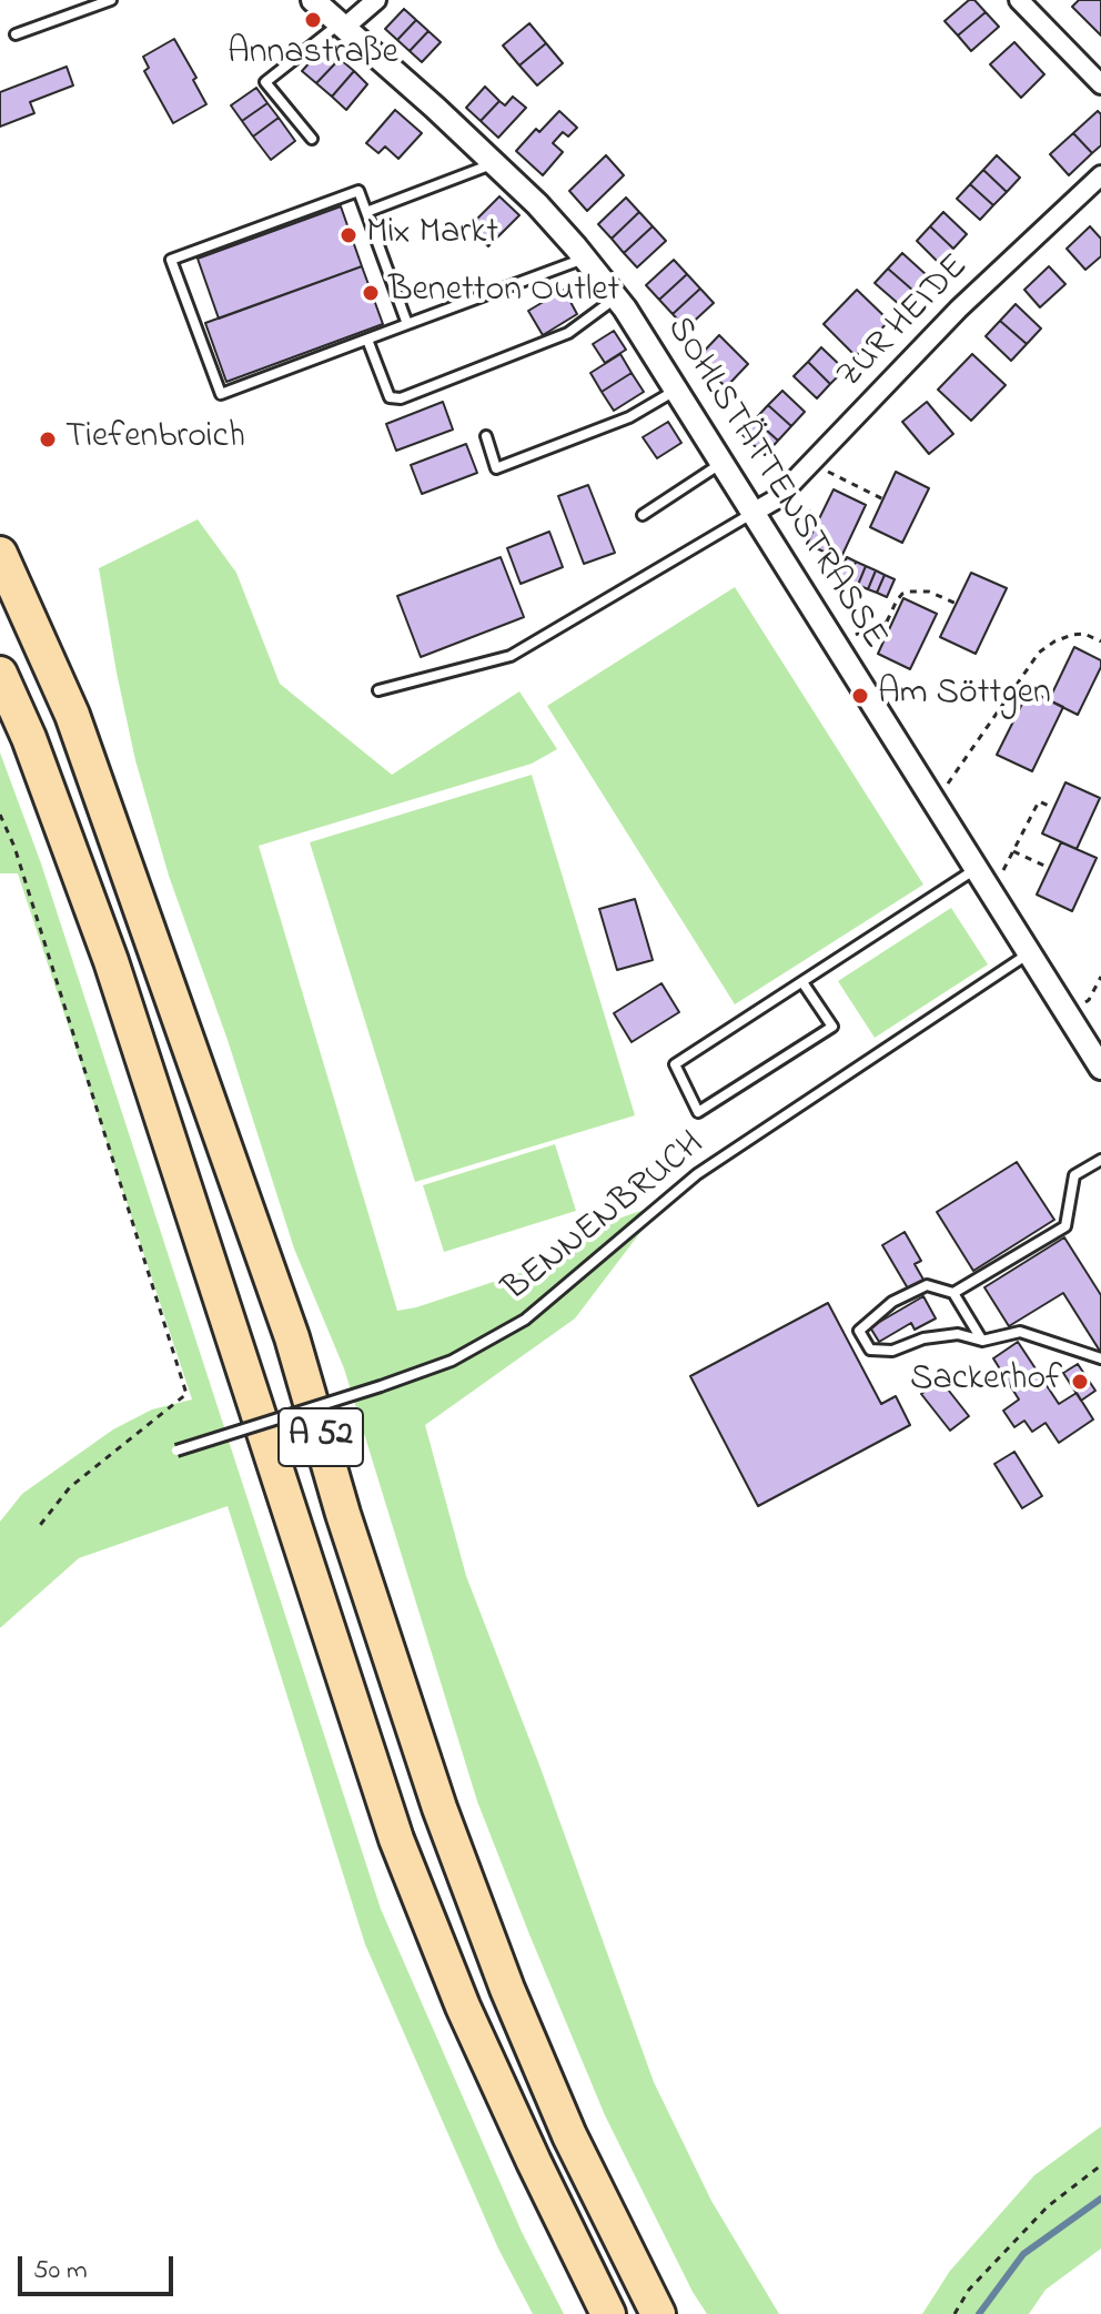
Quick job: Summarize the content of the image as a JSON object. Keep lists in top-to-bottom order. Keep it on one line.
{"streets":{"highway":["A 52"],"street":["ZUR HEIDE","SOHLSTÄTTENSTRASSE"],"lane":["BENNENBRUCH"]},"crossings":[["ZUR HEIDE","SOHLSTÄTTENSTRASSE"],["SOHLSTÄTTENSTRASSE","BENNENBRUCH"]],"places":["Annastraße","Mix Markt","Benetton Outlet","Tiefenbroich","Am Söttgen","Sackerhof"],"scale_bar":"50 m"}
